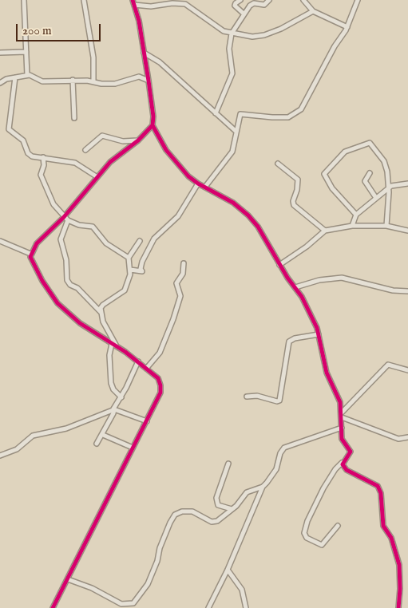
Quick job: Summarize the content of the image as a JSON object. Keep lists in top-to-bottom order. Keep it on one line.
{"scale_bar":"200 m"}
